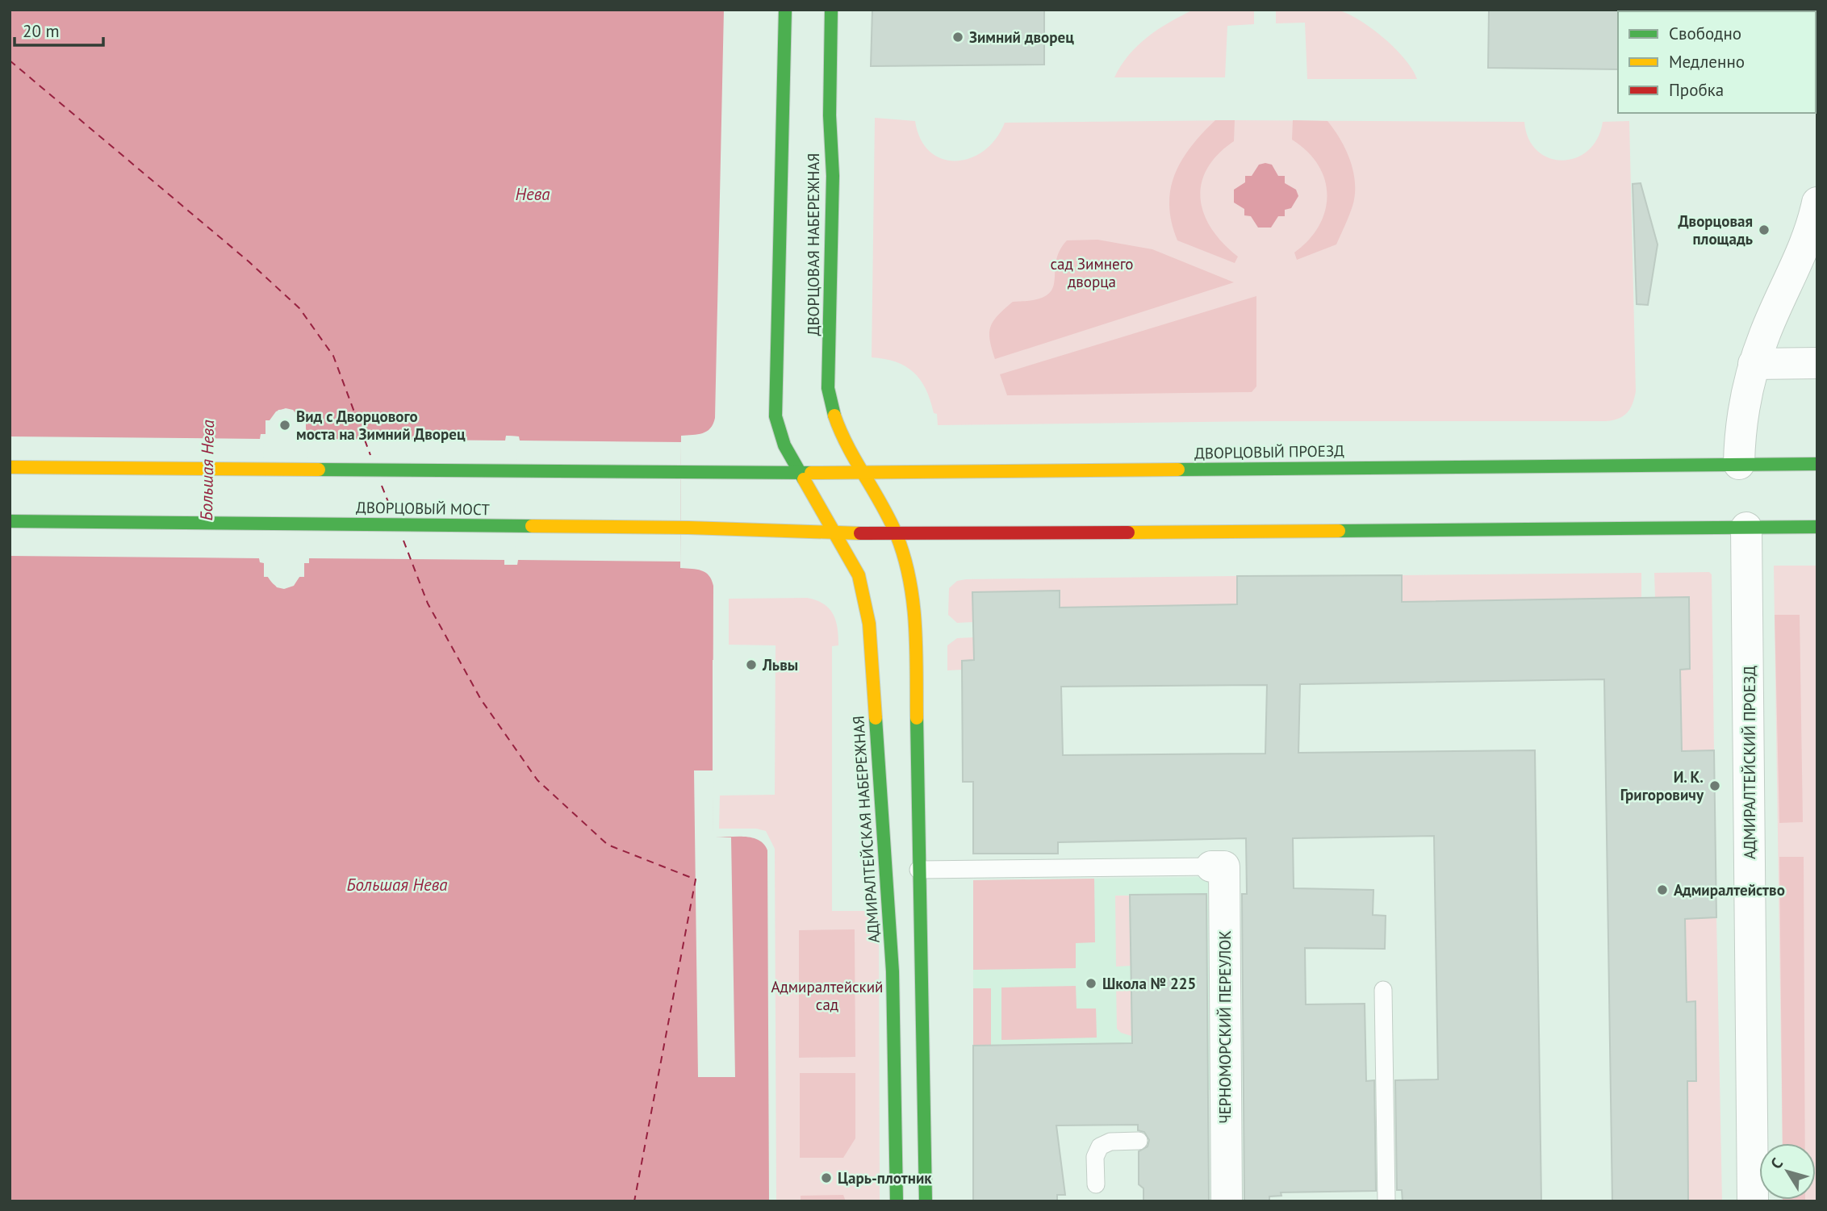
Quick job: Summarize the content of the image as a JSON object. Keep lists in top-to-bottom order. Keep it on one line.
{"streets":{"main road":["ДВОРЦОВАЯ НАБЕРЕЖНАЯ","ДВОРЦОВЫЙ ПРОЕЗД","ДВОРЦОВЫЙ МОСТ","АДМИРАЛТЕЙСКАЯ НАБЕРЕЖНАЯ"],"street":["АДМИРАЛТЕЙСКИЙ ПРОЕЗД","ЧЕРНОМОРСКИЙ ПЕРЕУЛОК"]},"crossings":[["ДВОРЦОВАЯ НАБЕРЕЖНАЯ","ДВОРЦОВЫЙ ПРОЕЗД"],["ДВОРЦОВАЯ НАБЕРЕЖНАЯ","АДМИРАЛТЕЙСКАЯ НАБЕРЕЖНАЯ"],["ДВОРЦОВЫЙ ПРОЕЗД","АДМИРАЛТЕЙСКАЯ НАБЕРЕЖНАЯ"],["ДВОРЦОВЫЙ МОСТ","АДМИРАЛТЕЙСКАЯ НАБЕРЕЖНАЯ"]],"water":["Нева","Большая Нева"],"parks":["сад Зимнего дворца","Адмиралтейский сад"],"places":["Зимний дворец","Дворцовая площадь","Вид с Дворцового моста на Зимний Дворец","Львы","И. К. Григоровичу","Адмиралтейство","Школа № 225","Царь-плотник"],"legend":["Свободно","Медленно","Пробка"],"scale_bar":"20 m","north":"top left"}
